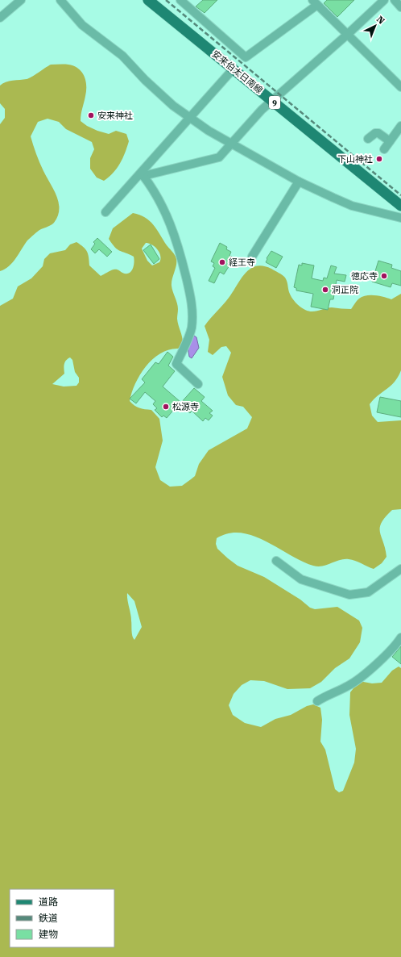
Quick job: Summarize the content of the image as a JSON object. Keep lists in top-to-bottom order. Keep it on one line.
{"streets":{"main road":["安来伯太日南線","9"]},"places":["安来神社","下山神社","経王寺","徳応寺","洞正院","松源寺"],"legend":["道路","鉄道","建物"],"north":"top right"}
